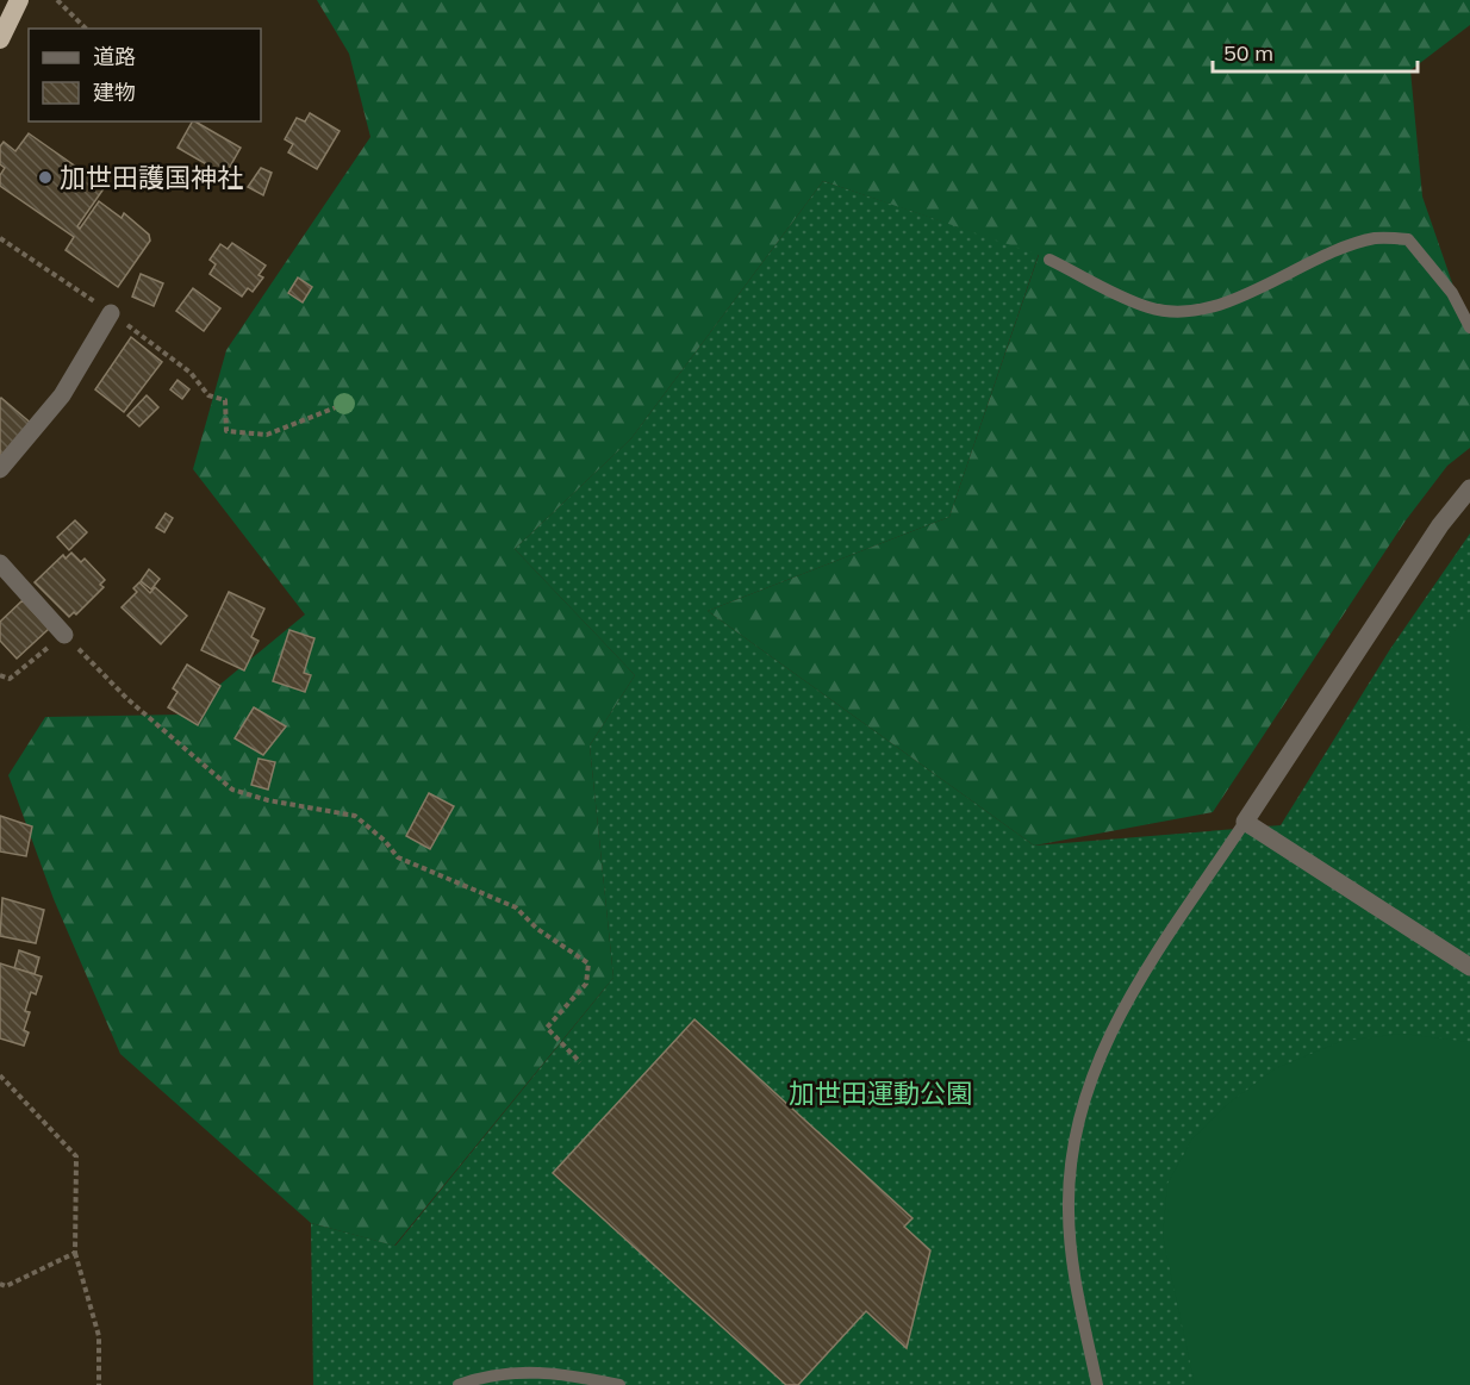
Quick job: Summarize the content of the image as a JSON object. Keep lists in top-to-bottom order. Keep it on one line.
{"parks":["加世田運動公園"],"places":["加世田護国神社"],"legend":["道路","建物"],"scale_bar":"50 m"}
